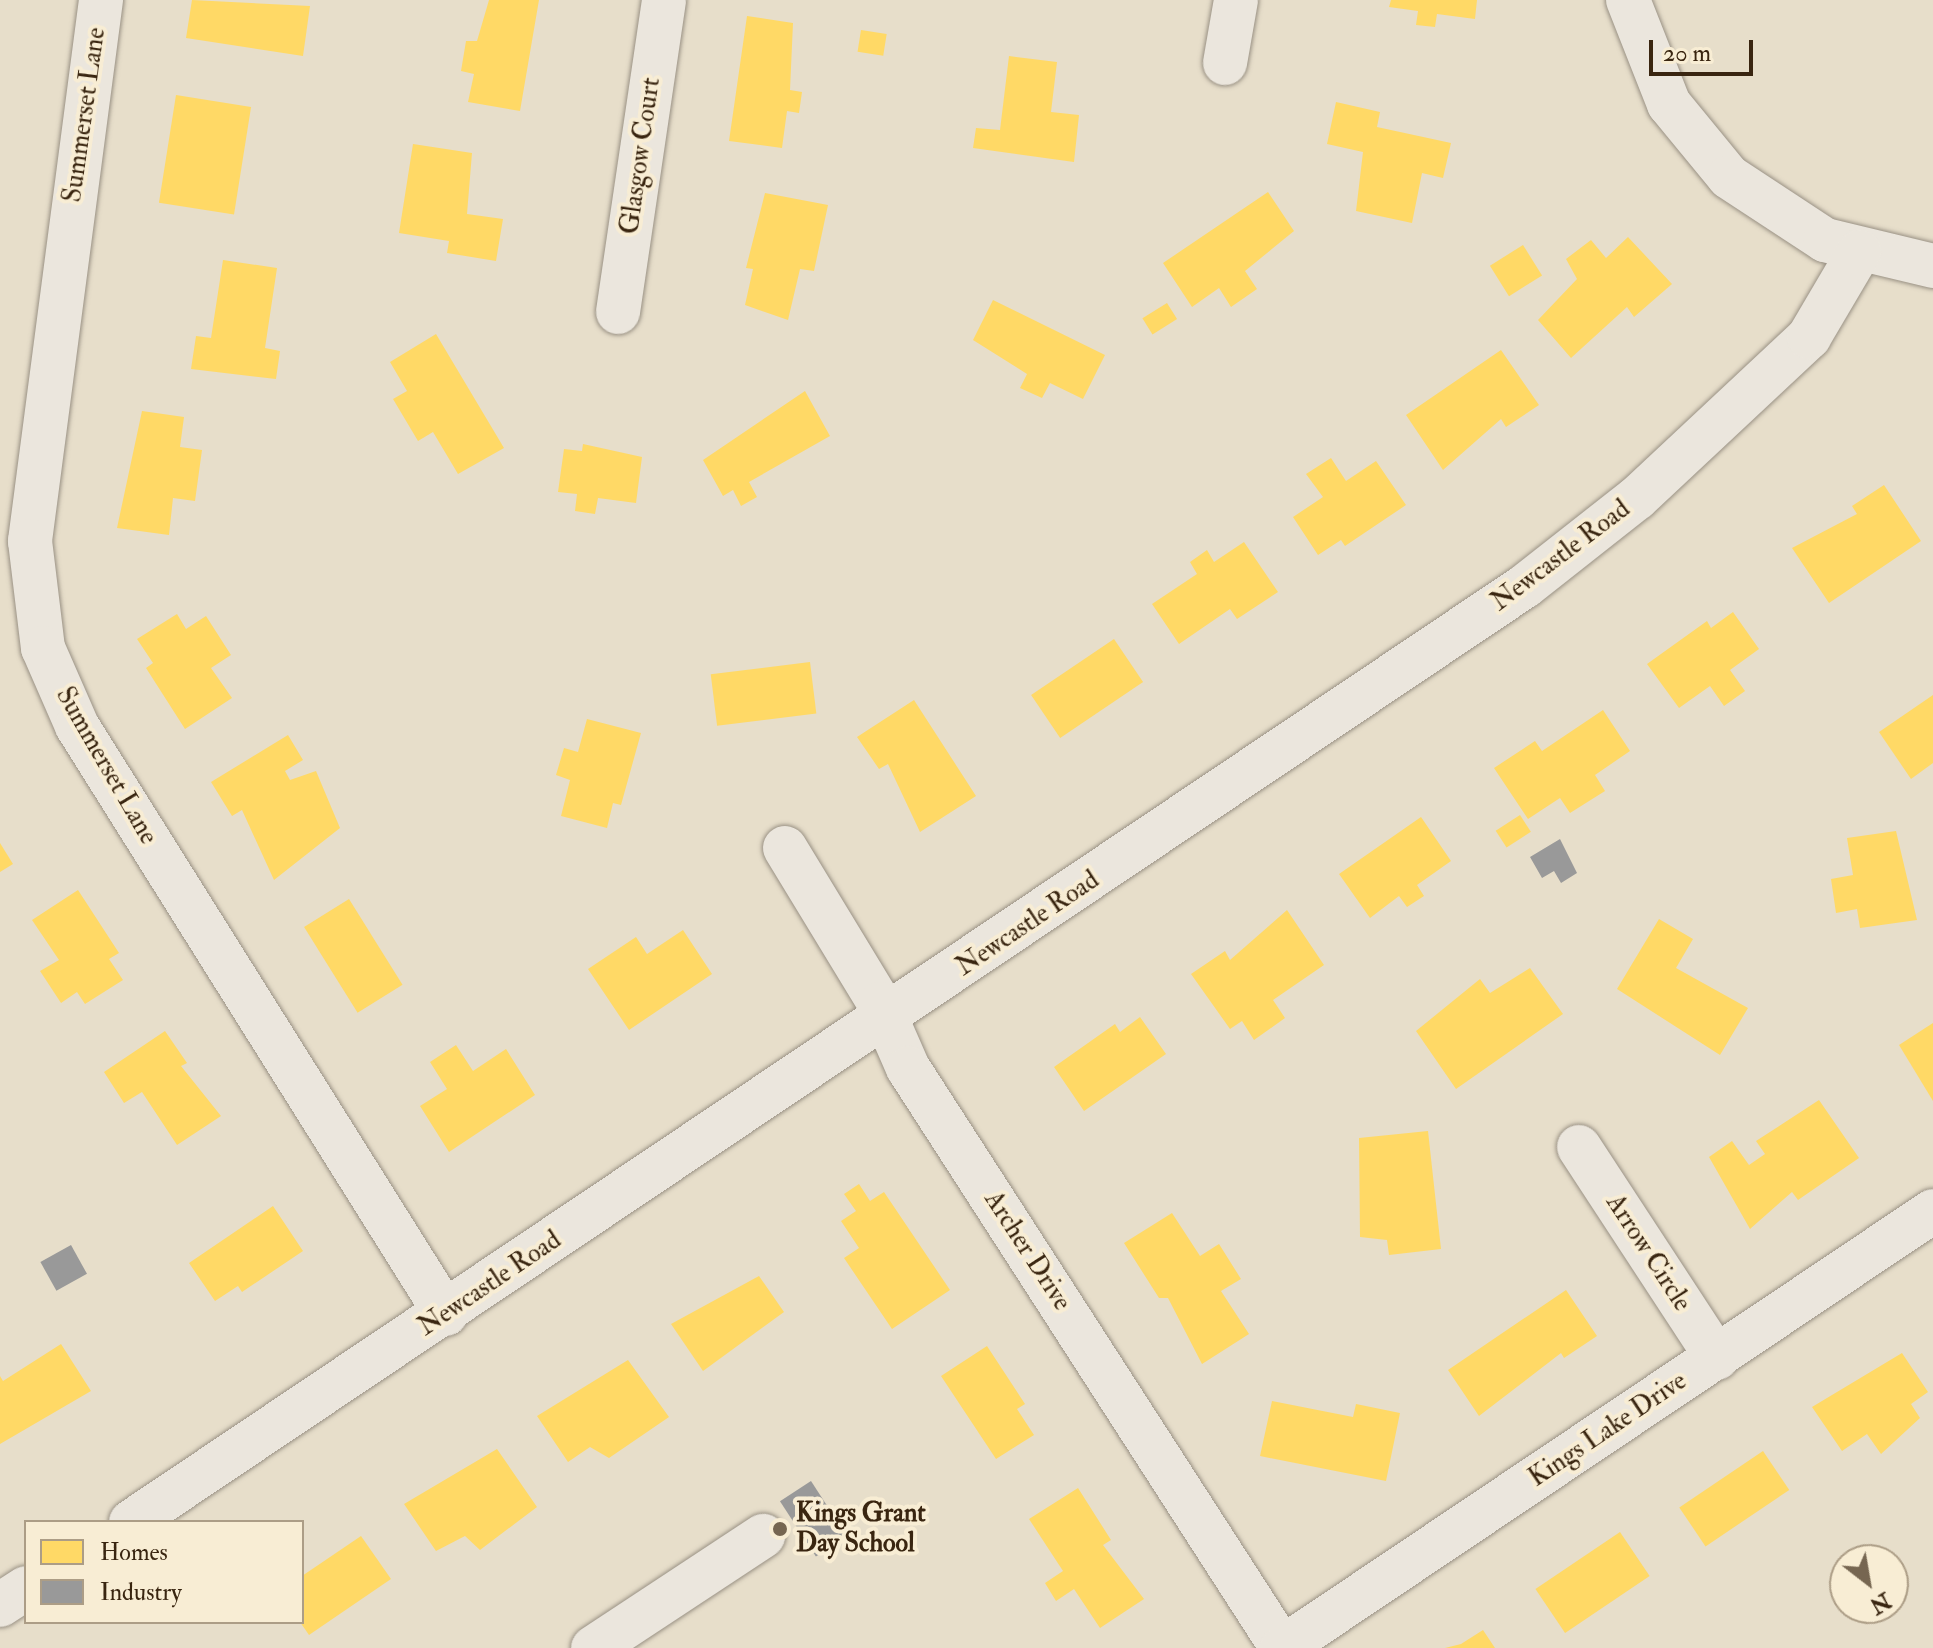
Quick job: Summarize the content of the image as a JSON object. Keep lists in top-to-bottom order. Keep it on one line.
{"streets":{"street":["Summerset Lane","Glasgow Court","Newcastle Road","Archer Drive","Arrow Circle","Kings Lake Drive"]},"crossings":[["Summerset Lane","Newcastle Road"],["Newcastle Road","Archer Drive"],["Archer Drive","Kings Lake Drive"],["Arrow Circle","Kings Lake Drive"]],"places":["Kings Grant Day School"],"legend":["Homes","Industry"],"scale_bar":"20 m","north":"bottom right"}
